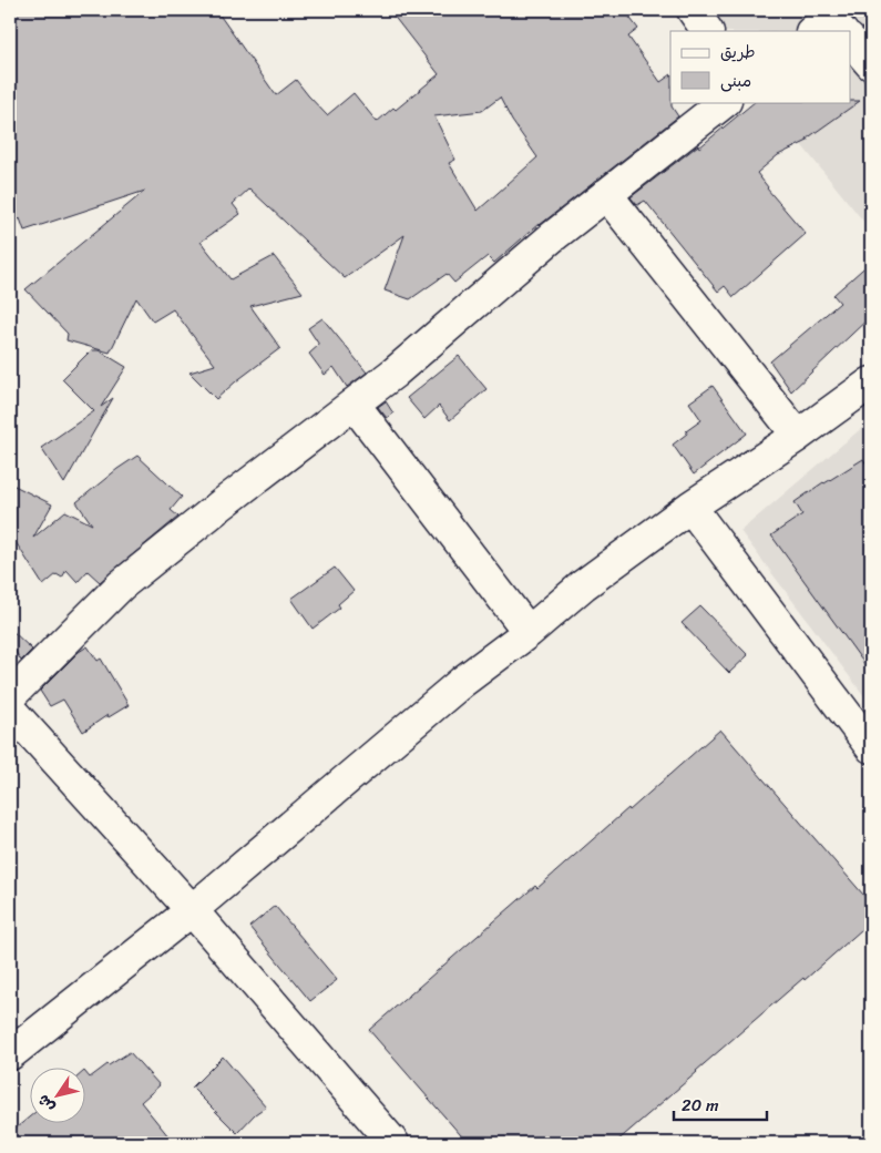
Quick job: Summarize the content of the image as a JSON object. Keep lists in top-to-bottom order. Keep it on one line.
{"legend":["طريق","مبنى"],"scale_bar":"20 m","north":"bottom left"}
